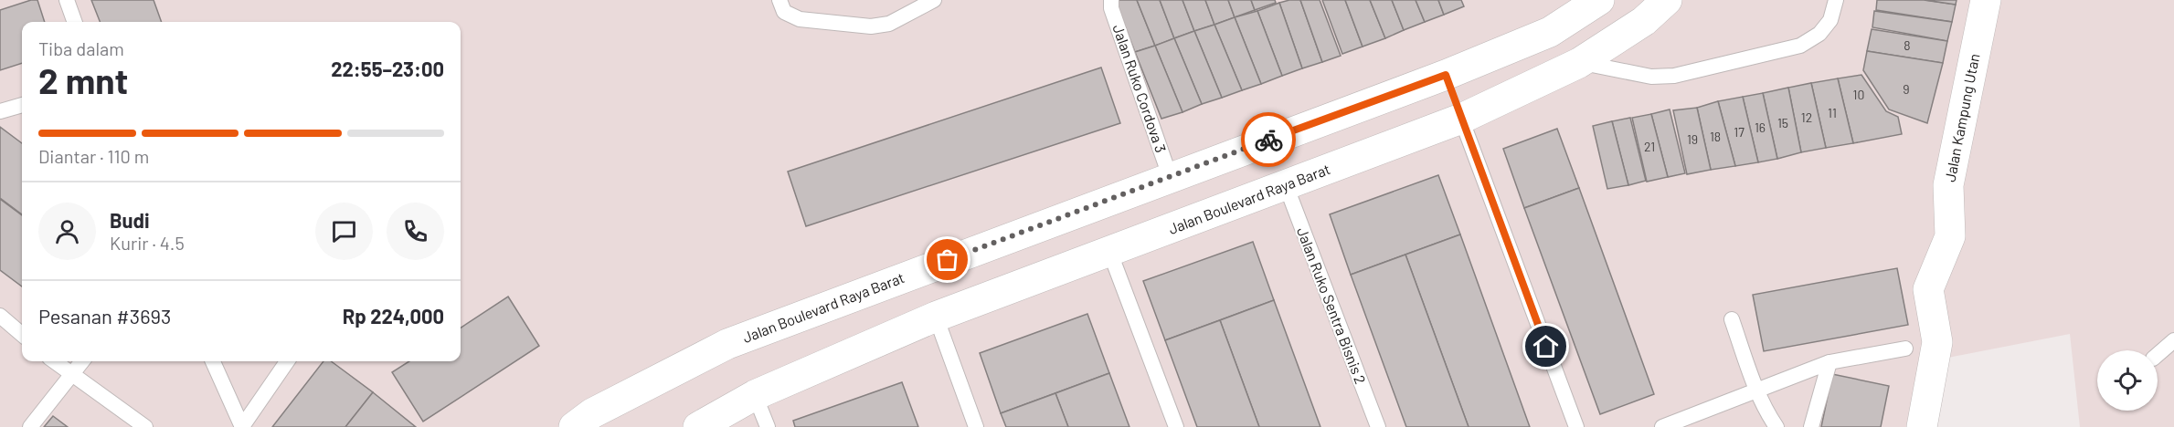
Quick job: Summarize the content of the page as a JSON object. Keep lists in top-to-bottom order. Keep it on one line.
{"streets":{"main road":["Jalan Kampung Utan","Jalan Boulevard Raya Barat"],"lane":["Jalan Ruko Cordova 3","Jalan Ruko Sentra Bisnis 2"]},"crossings":[["Jalan Ruko Cordova 3","Jalan Boulevard Raya Barat"],["Jalan Boulevard Raya Barat","Jalan Ruko Sentra Bisnis 2"]],"house_numbers":["8","9","10","11","12","15","16","17","18","19","21"],"page":{"heading":["2 mnt","Tiba dalam","22:55–23:00"],"panel":["Budi","Kurir · 4.5","Pesanan #3693","Rp 224,000"],"bar":"Diantar · 110 m"}}
